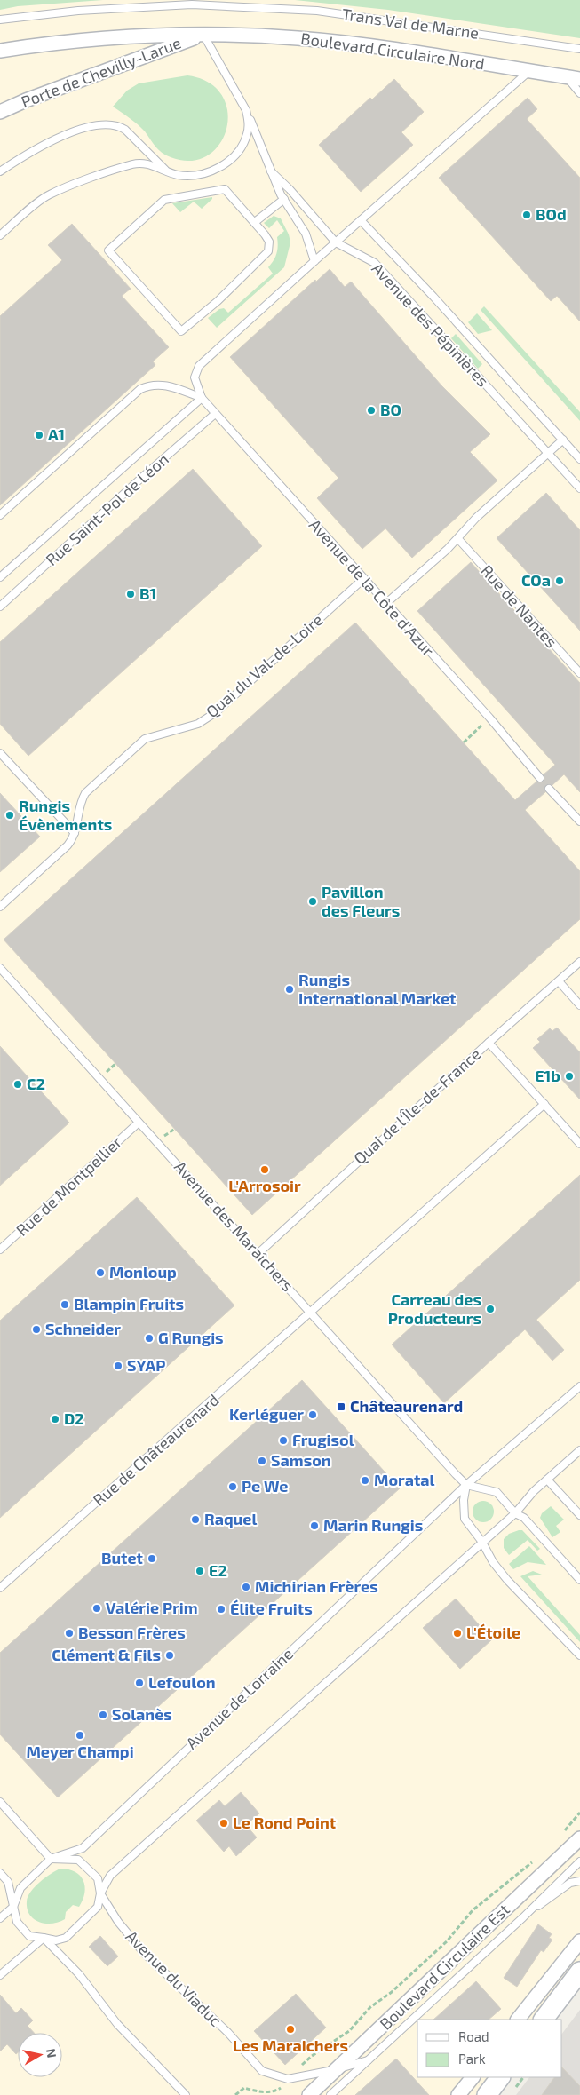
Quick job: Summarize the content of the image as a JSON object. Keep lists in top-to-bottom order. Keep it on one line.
{"streets":{"street":["Boulevard Circulaire Nord","Porte de Chevilly-Larue","Boulevard Circulaire Est"],"lane":["Trans Val de Marne","Avenue des Pépinières","Rue Saint-Pol de Léon","Avenue de la Côte d'Azur","Rue de Nantes","Quai du Val-de-Loire","Quai de l'Île-de-France","Rue de Montpellier","Avenue des Maraîchers","Rue de Châteaurenard","Avenue de Lorraine","Avenue du Viaduc"]},"crossings":[["Boulevard Circulaire Nord","Porte de Chevilly-Larue"],["Rue Saint-Pol de Léon","Avenue de la Côte d'Azur"],["Avenue de la Côte d'Azur","Quai du Val-de-Loire"],["Quai de l'Île-de-France","Avenue des Maraîchers"],["Rue de Montpellier","Avenue des Maraîchers"],["Avenue des Maraîchers","Rue de Châteaurenard"],["Avenue des Maraîchers","Avenue de Lorraine"],["Avenue de Lorraine","Avenue du Viaduc"],["Boulevard Circulaire Est","Avenue du Viaduc"]],"places":{"other":["BOd","BO","A1","COa","B1","Rungis Évènements","Pavillon des Fleurs","Rungis International Market","E1b","C2","L'Arrosoir","Monloup","Blampin Fruits","Carreau des Producteurs","Schneider","G Rungis","SYAP","Kerléguer","D2","Frugisol","Samson","Moratal","Pe We","Raquel","Marin Rungis","Butet","E2","Michirian Frères","Valérie Prim","Élite Fruits","Besson Frères","L'Étoile","Clément & Fils","Lefoulon","Solanès","Meyer Champi","Le Rond Point","Les Maraichers"],"transit":["Châteaurenard"]},"legend":["Road","Park"],"north":"right"}
